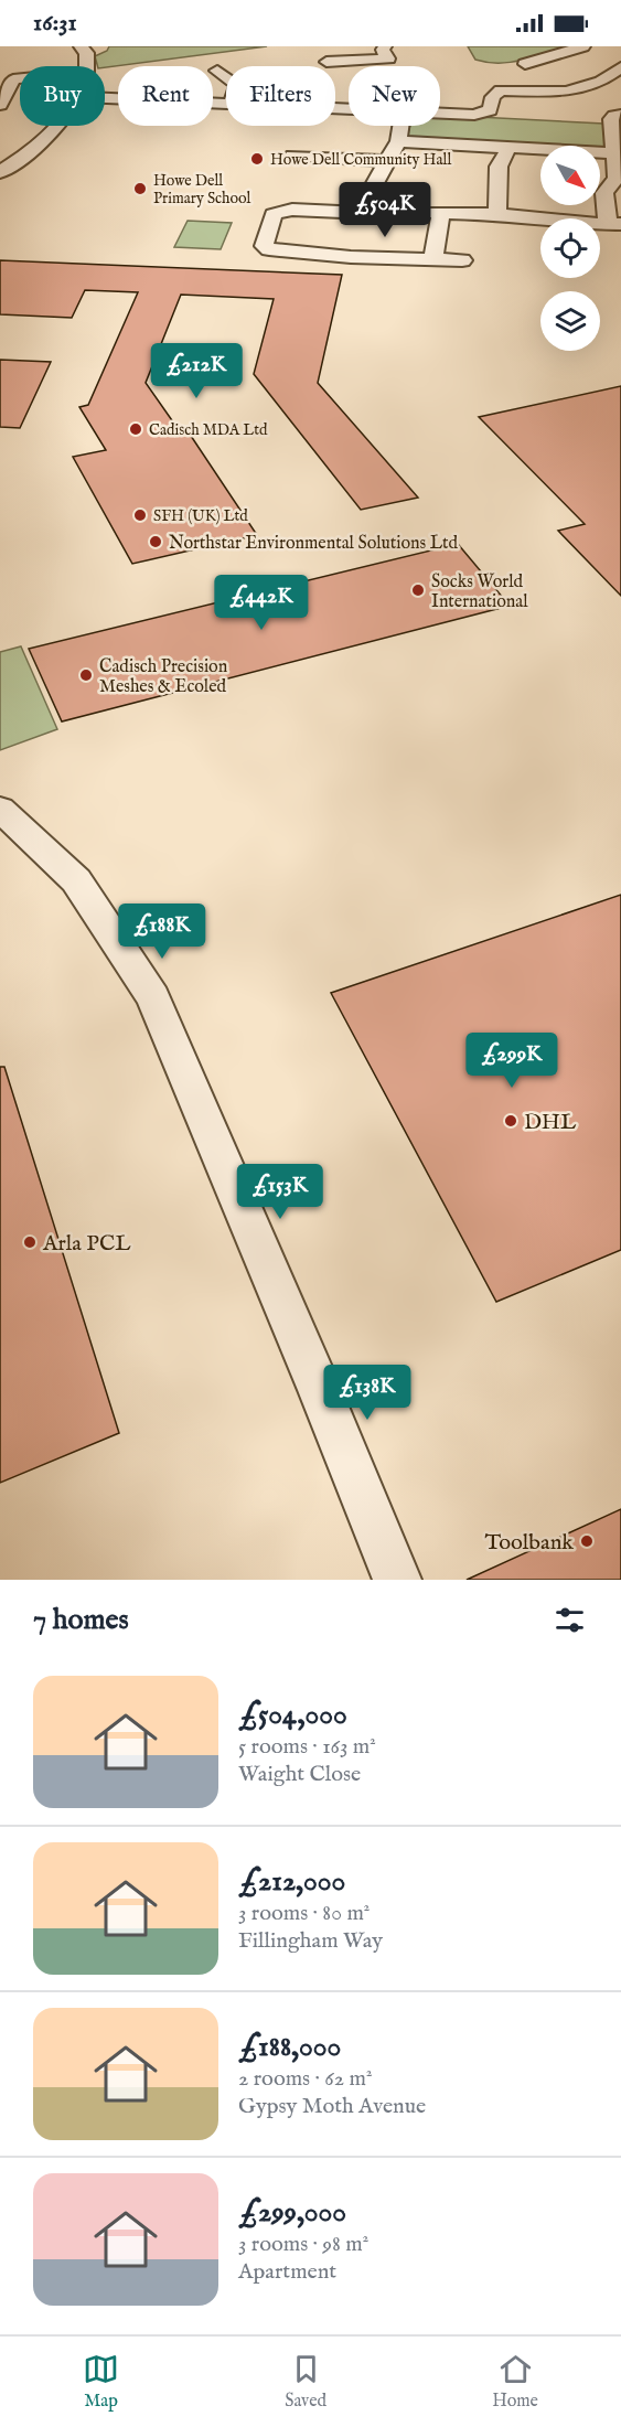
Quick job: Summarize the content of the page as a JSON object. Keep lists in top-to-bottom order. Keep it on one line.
{"places":["Howe Dell Community Hall","Howe Dell Primary School","Cadisch MDA Ltd","SFH (UK) Ltd","Northstar Environmental Solutions Ltd","Socks World International","Cadisch Precision Meshes & Ecoled","DHL","Arla PCL","Toolbank"],"north":"bottom right","page":{"status":"16:31","chip":["Buy","Rent","Filters","New"],"price":["£504K","£212K","£442K","£188K","£299K","£153K","£138K"],"heading":"7 homes","list":[{"name":"£504,000","note":"5 rooms · 163 m² · Waight Close"},{"name":"£212,000","note":"3 rooms · 80 m² · Fillingham Way"},{"name":"£188,000","note":"2 rooms · 62 m² · Gypsy Moth Avenue"},{"name":"£299,000","note":"3 rooms · 98 m² · Apartment"}],"tabs":["Map","Saved","Home"]}}
